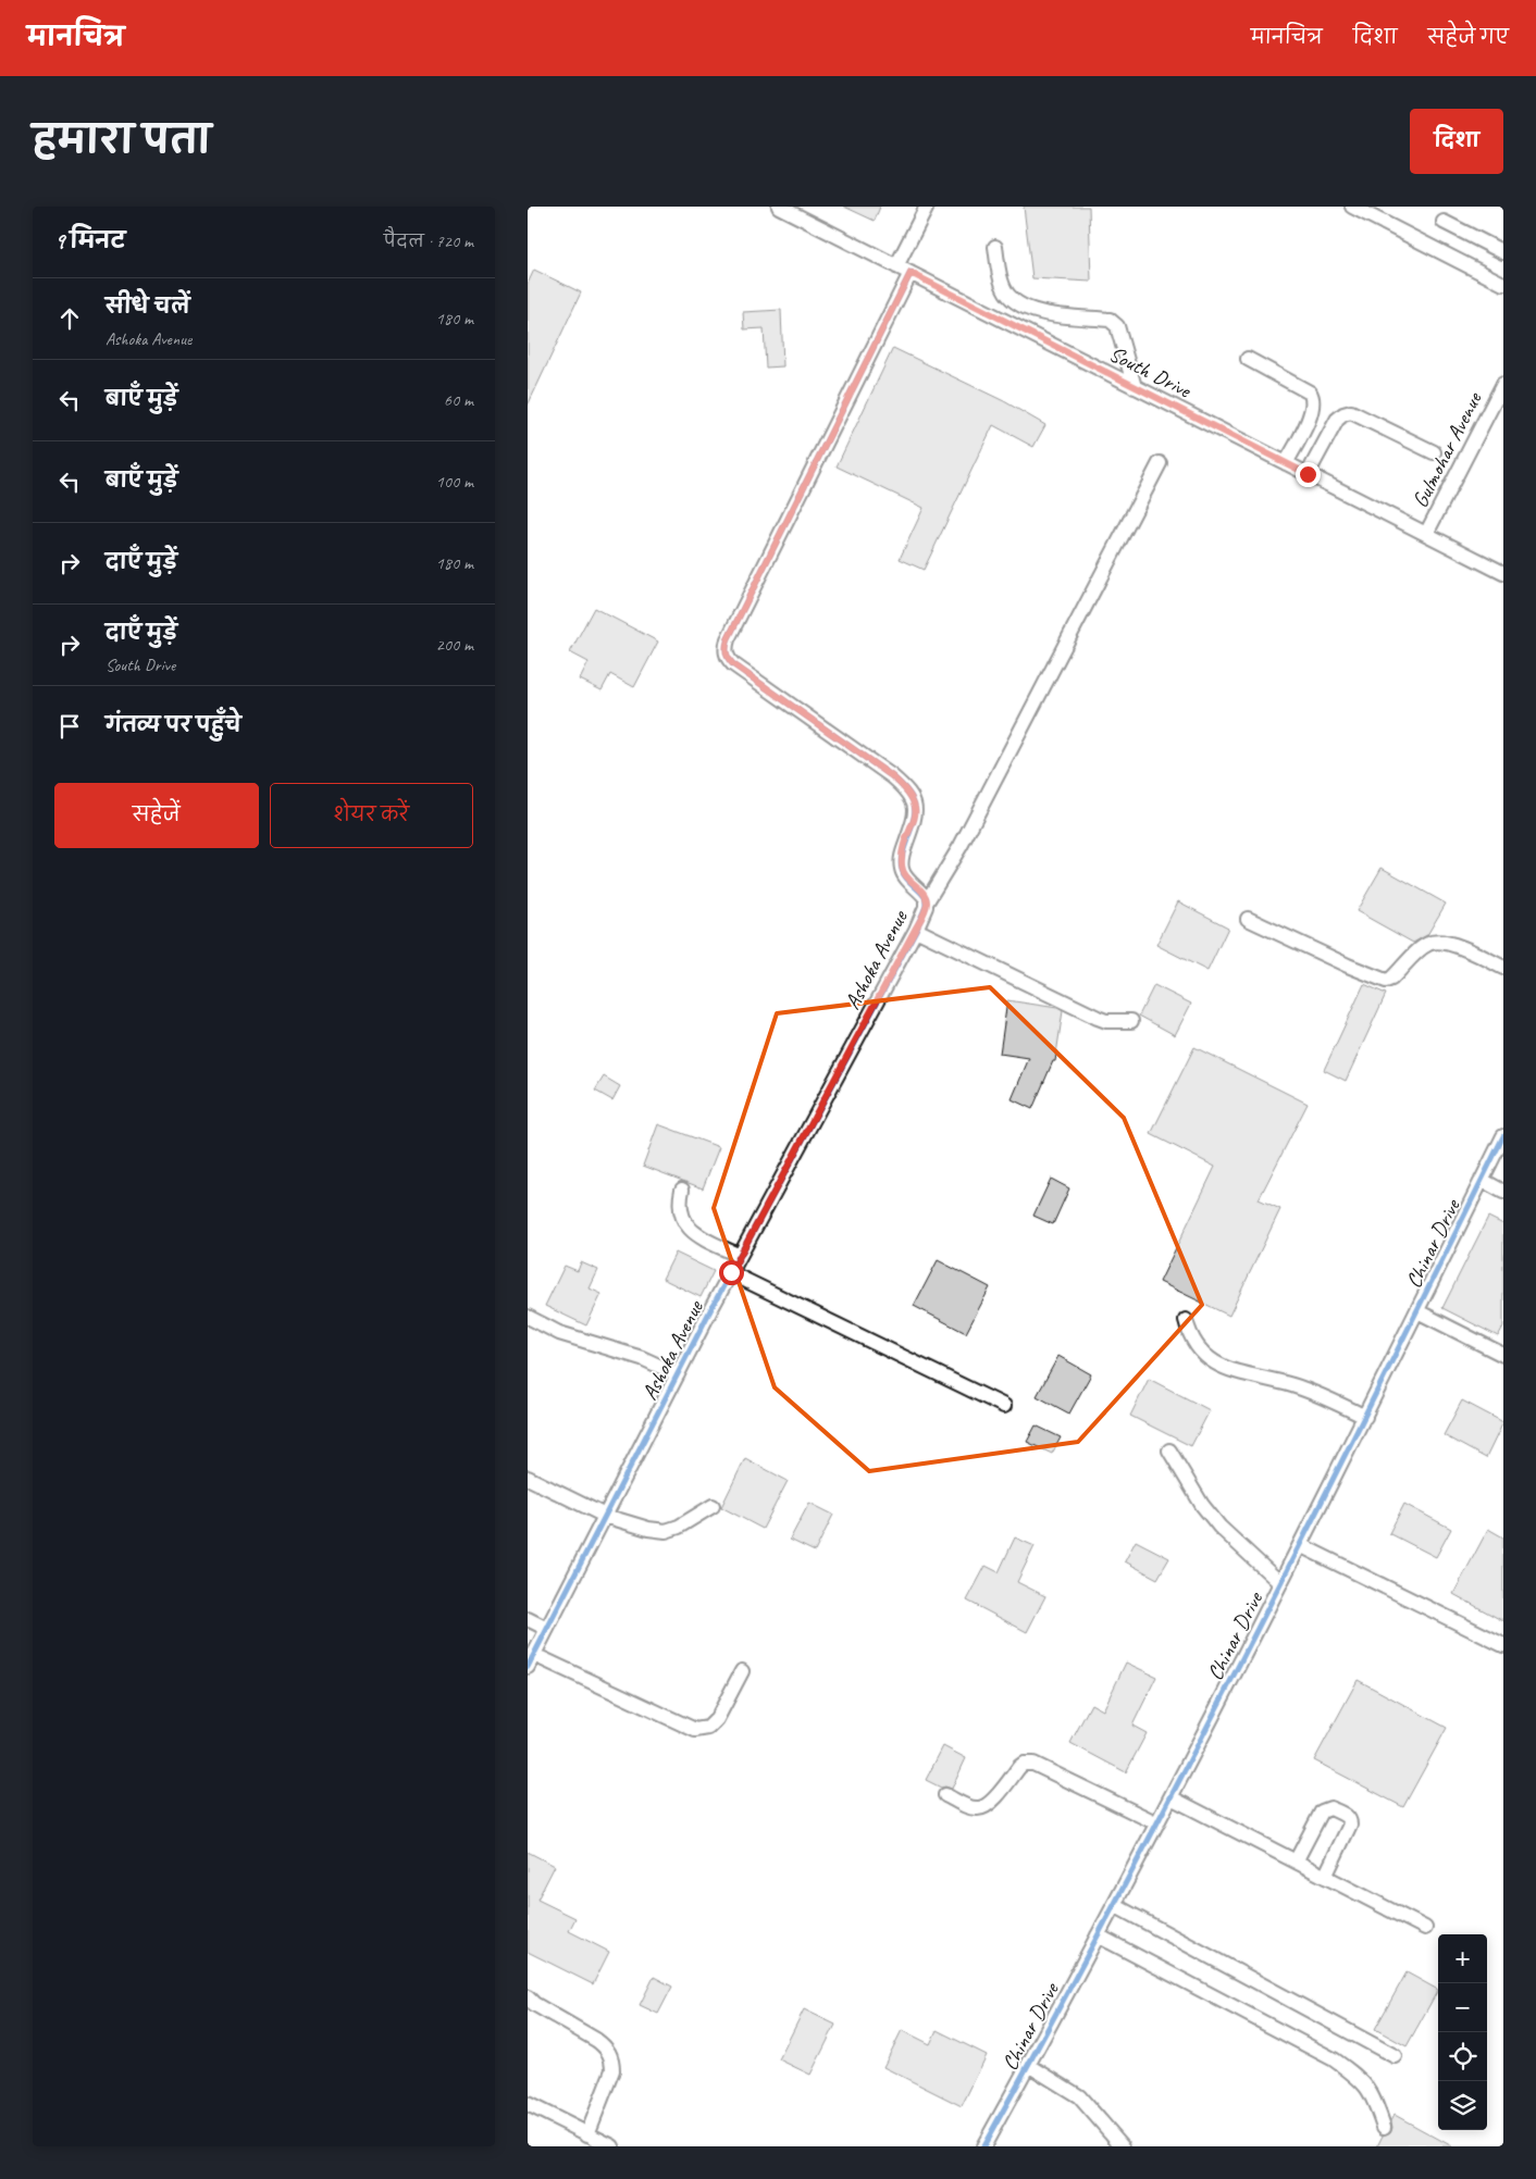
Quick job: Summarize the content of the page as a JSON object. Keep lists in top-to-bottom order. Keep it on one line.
{"streets":{"street":["South Drive","Gulmohar Avenue","Ashoka Avenue","Chinar Drive"]},"crossings":[["South Drive","Gulmohar Avenue"]],"page":{"header":"मानचित्र","nav":["मानचित्र","दिशा","सहेजे गए"],"title":"हमारा पता","buttons":["दिशा",["सहेजें","शेयर करें"]],"heading":["9 मिनट","पैदल · 720 m"],"list":[["सीधे चलें","Ashoka Avenue","180 m"],["बाएँ मुड़ें","60 m"],["बाएँ मुड़ें","100 m"],["दाएँ मुड़ें","180 m"],["दाएँ मुड़ें","South Drive","200 m"],"गंतव्य पर पहुँचे"],"map_buttons":["+","−"]}}
